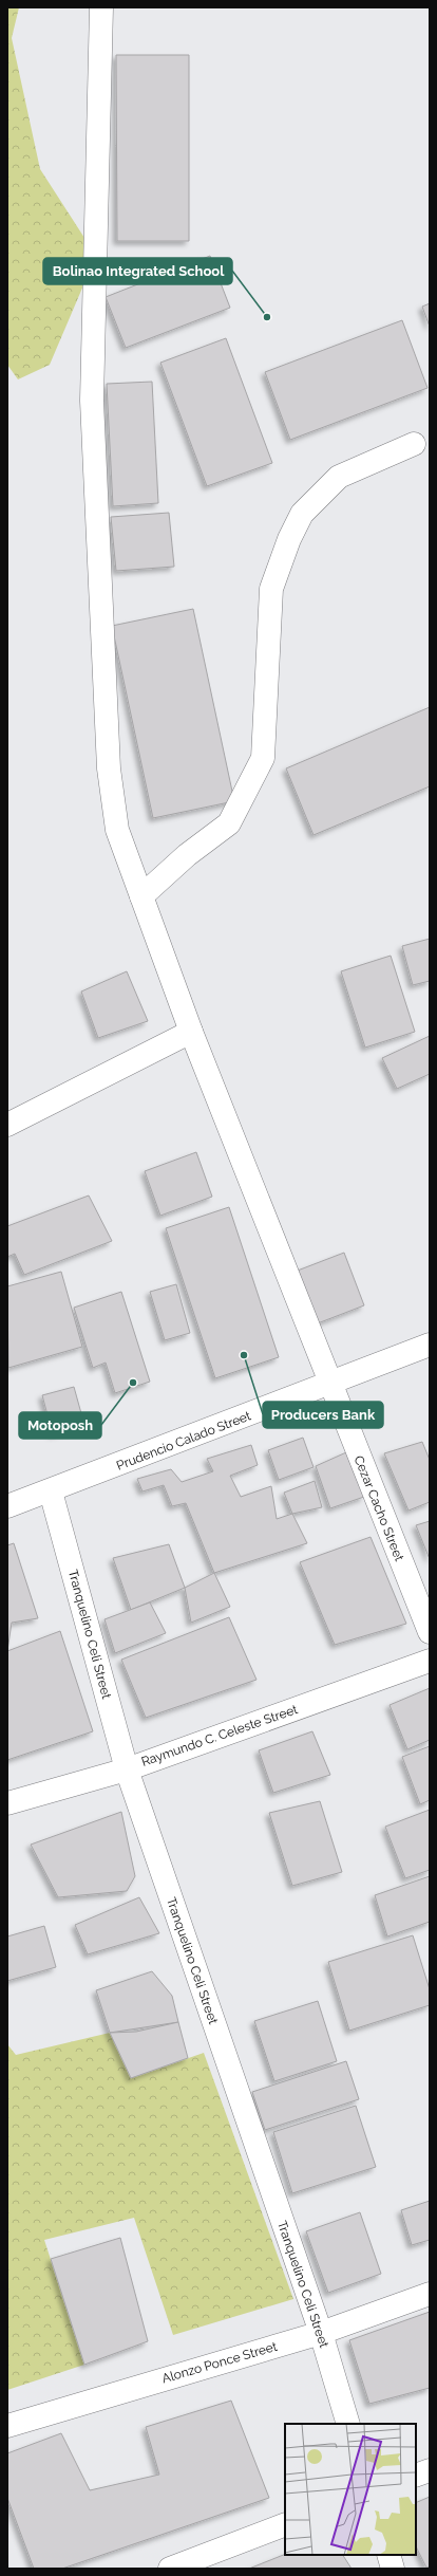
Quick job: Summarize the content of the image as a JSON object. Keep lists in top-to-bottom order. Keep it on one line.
{"streets":{"street":["Prudencio Calado Street","Cezar Cacho Street","Tranquelino Celi Street","Raymundo C. Celeste Street","Alonzo Ponce Street"]},"crossings":[["Prudencio Calado Street","Cezar Cacho Street"],["Prudencio Calado Street","Tranquelino Celi Street"],["Tranquelino Celi Street","Raymundo C. Celeste Street"],["Tranquelino Celi Street","Alonzo Ponce Street"]],"places":["Bolinao Integrated School","Producers Bank","Motoposh"]}
